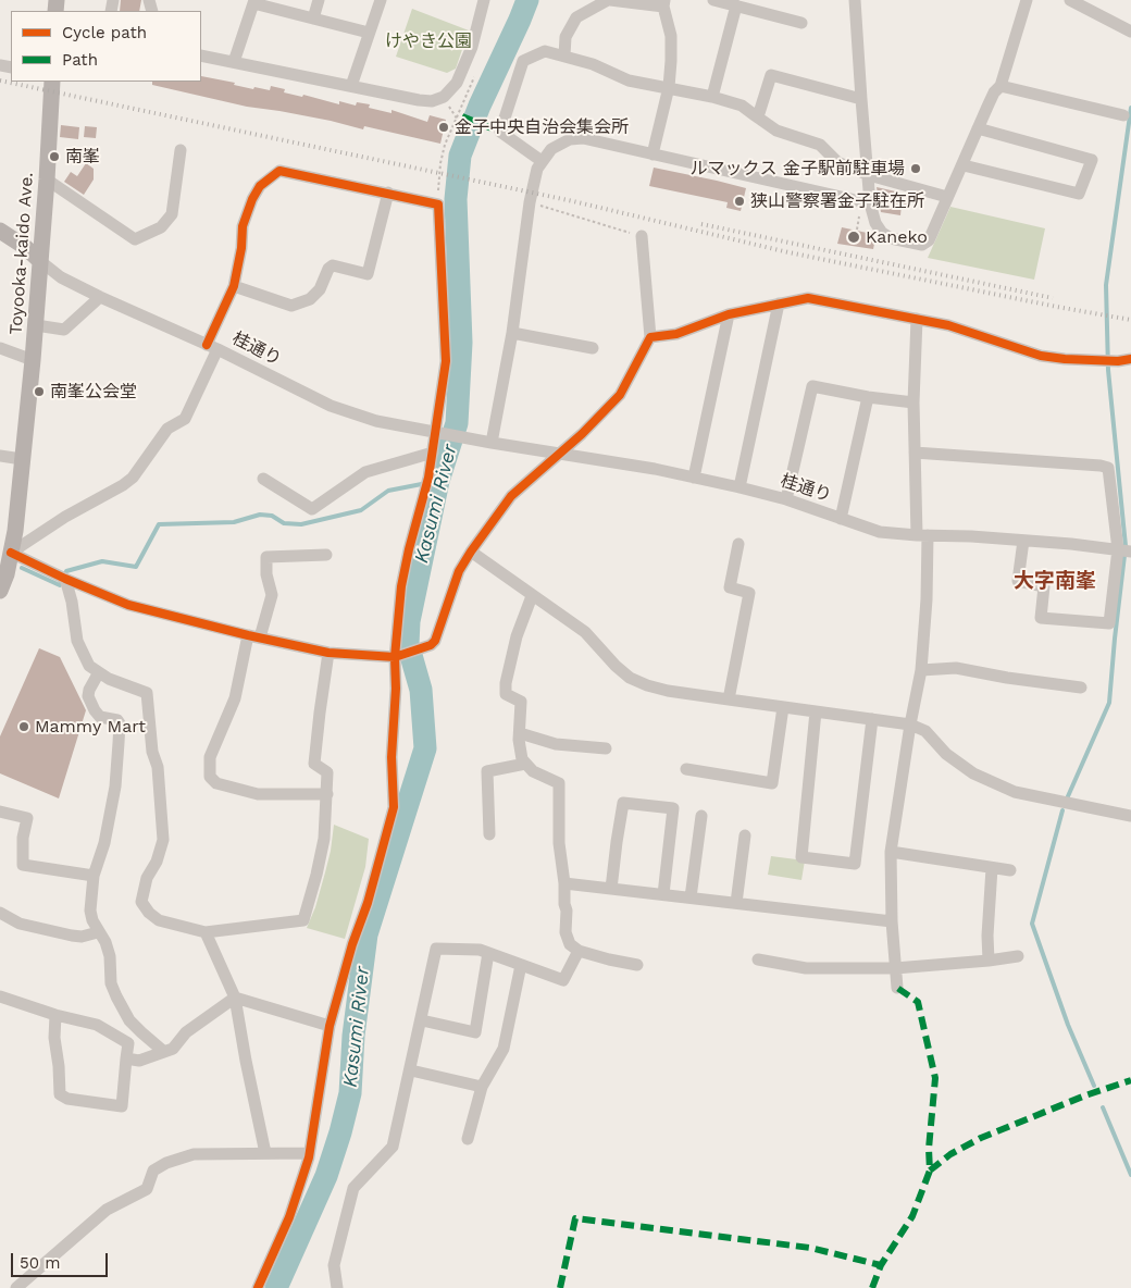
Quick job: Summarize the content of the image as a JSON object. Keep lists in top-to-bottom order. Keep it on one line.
{"streets":{"main road":["Toyooka-kaido Ave."],"street":["桂通り"]},"crossings":[["Toyooka-kaido Ave.","桂通り"]],"districts":["大字南峯"],"water":["Kasumi River"],"parks":["けやき公園"],"places":["金子中央自治会集会所","南峯","ルマックス 金子駅前駐車場","狭山警察署金子駐在所","Kaneko","南峯公会堂","Mammy Mart"],"legend":["Cycle path","Path"],"scale_bar":"50 m"}
